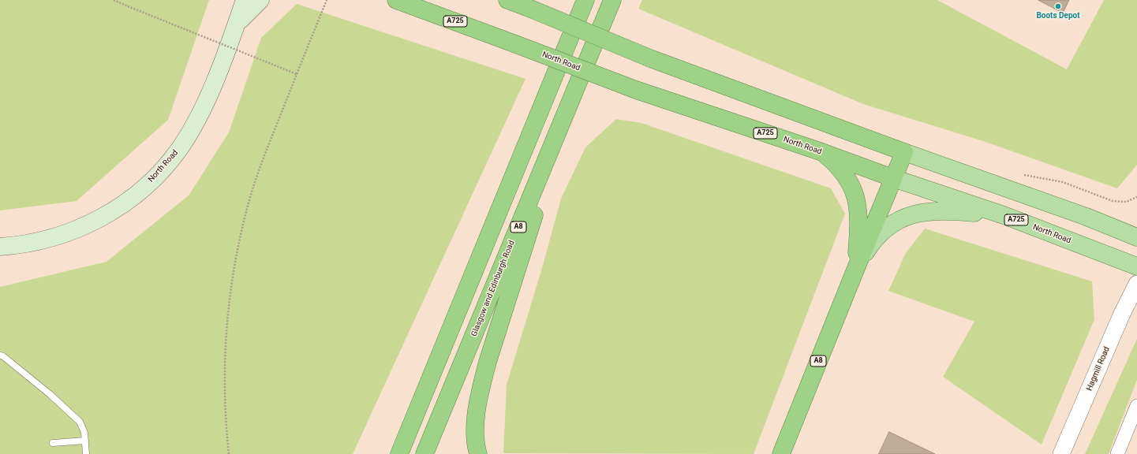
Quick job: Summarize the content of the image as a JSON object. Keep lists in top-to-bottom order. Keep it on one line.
{"streets":{"highway":["A725","North Road","A8","Glasgow and Edinburgh Road"],"street":["Hagmill Road"]},"crossings":[["A725","North Road"],["A725","A8"],["North Road","A8"],["A8","Glasgow and Edinburgh Road"]],"places":["Boots Depot"]}
